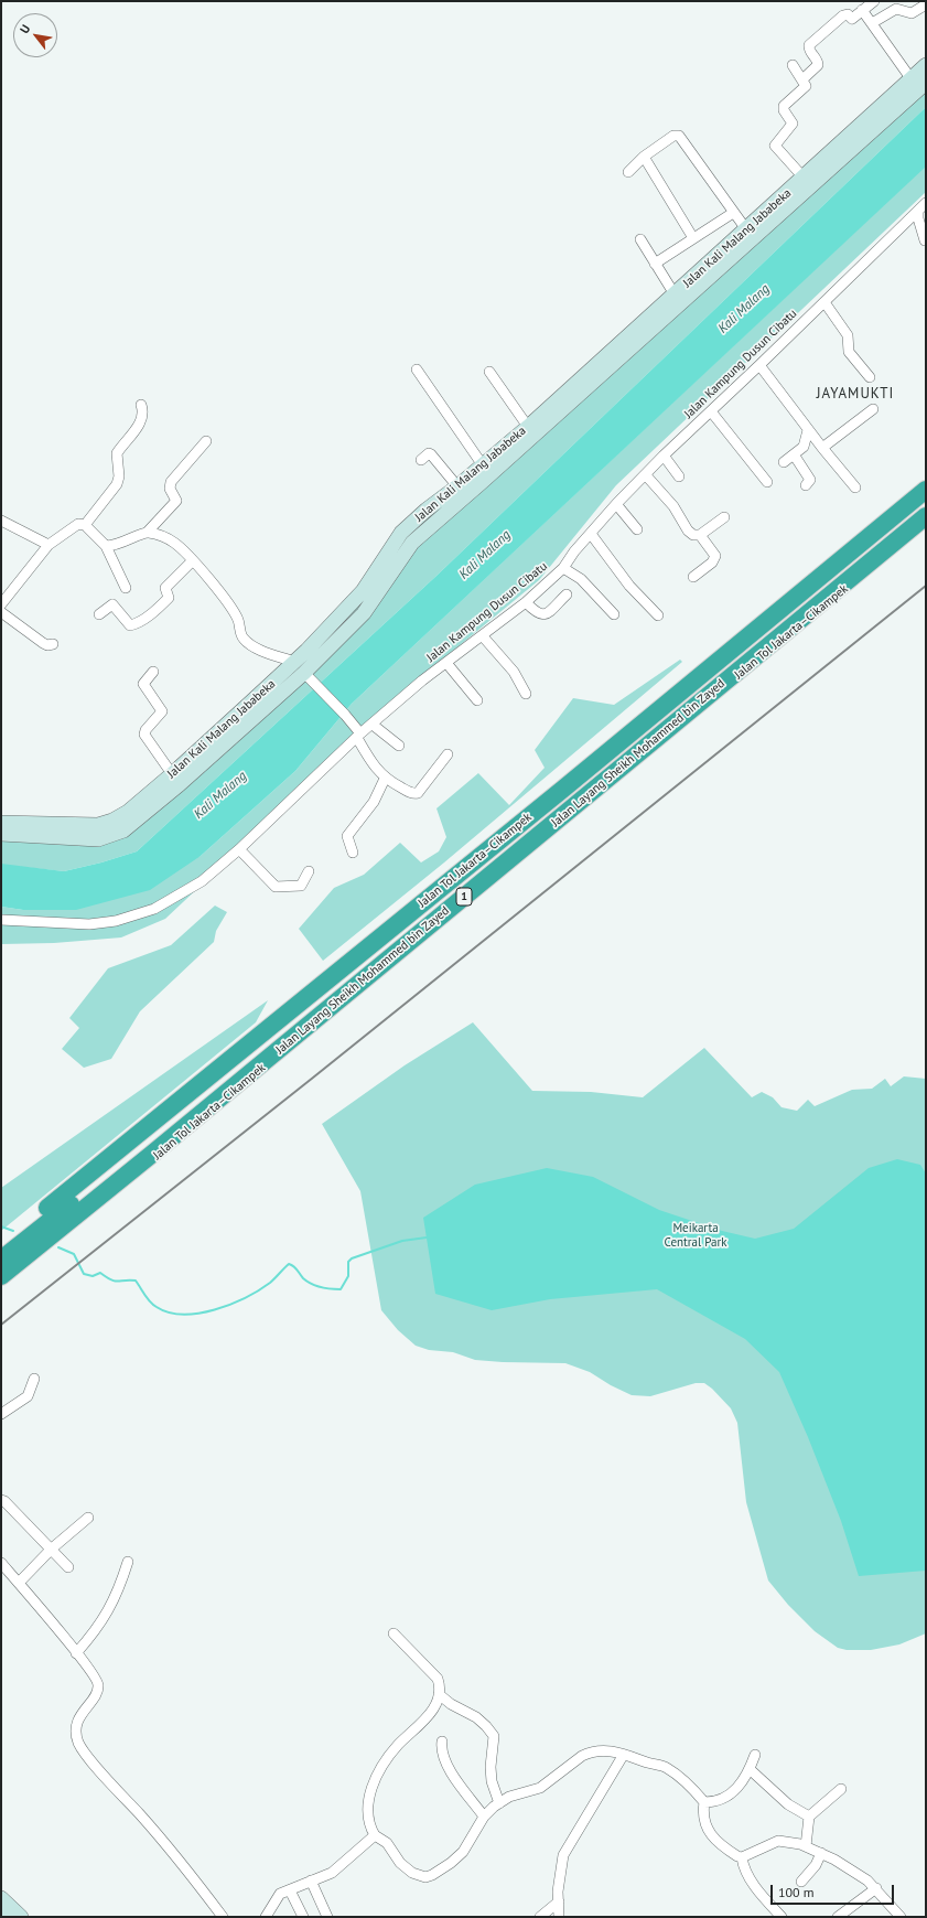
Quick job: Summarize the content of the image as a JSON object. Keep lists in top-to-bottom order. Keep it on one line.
{"streets":{"highway":["Jalan Tol Jakarta–Cikampek","Jalan Layang Sheikh Mohammed bin Zayed","1"],"main road":["Jalan Kali Malang Jababeka"],"street":["Jalan Kampung Dusun Cibatu"]},"crossings":[["Jalan Tol Jakarta–Cikampek","Jalan Layang Sheikh Mohammed bin Zayed"]],"districts":["JAYAMUKTI"],"water":["Kali Malang"],"parks":["Meikarta Central Park"],"scale_bar":"100 m","north":"top left"}
